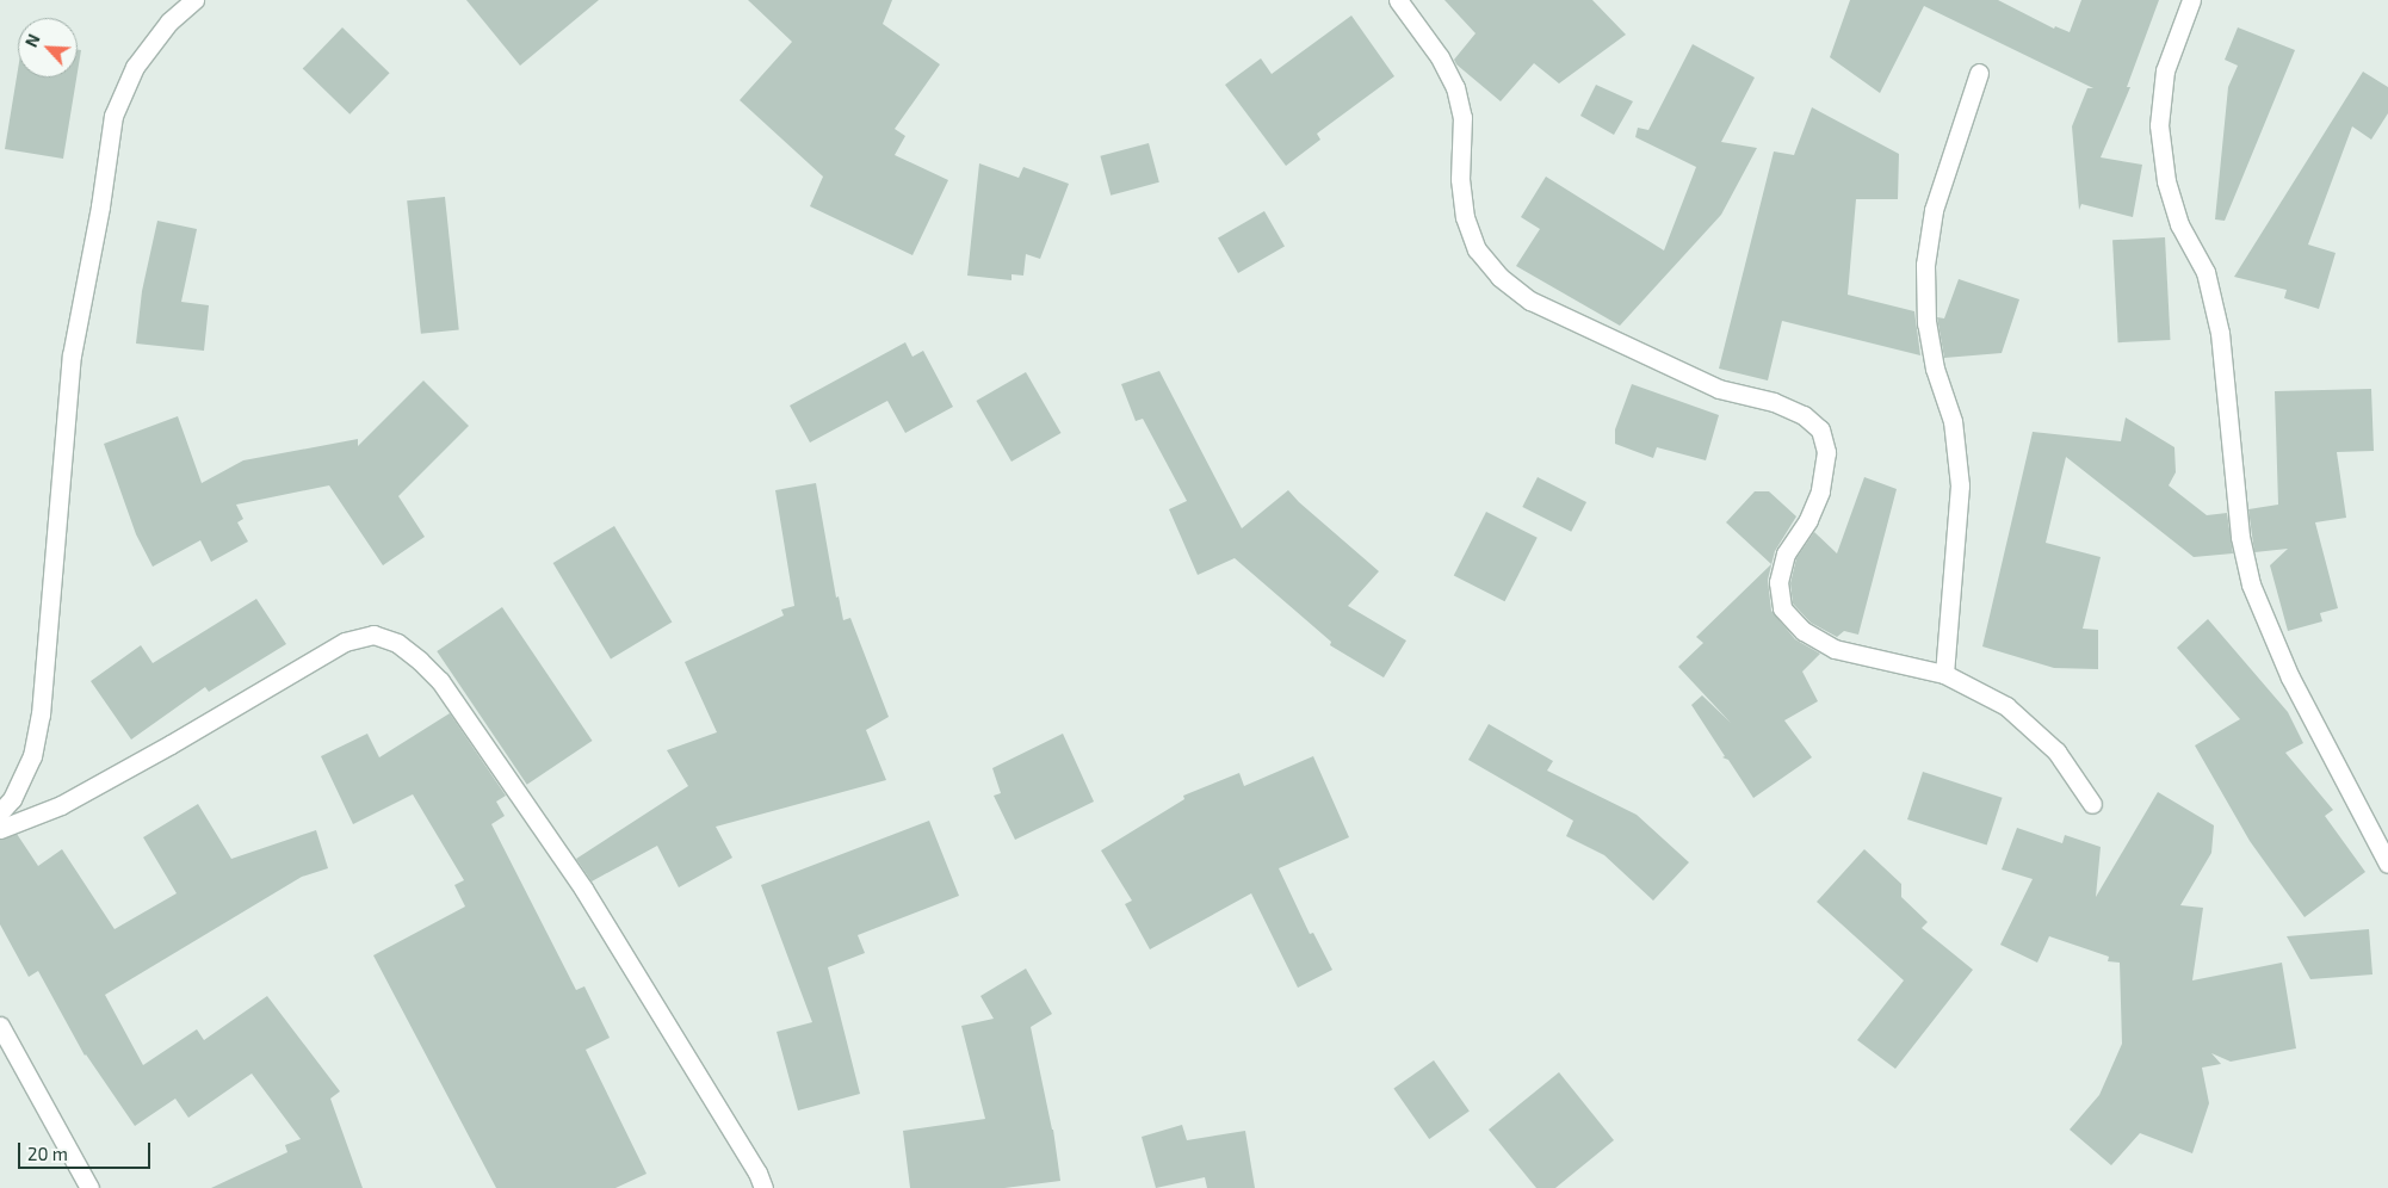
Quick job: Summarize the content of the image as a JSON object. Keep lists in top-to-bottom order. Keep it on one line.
{"scale_bar":"20 m","north":"top left"}
